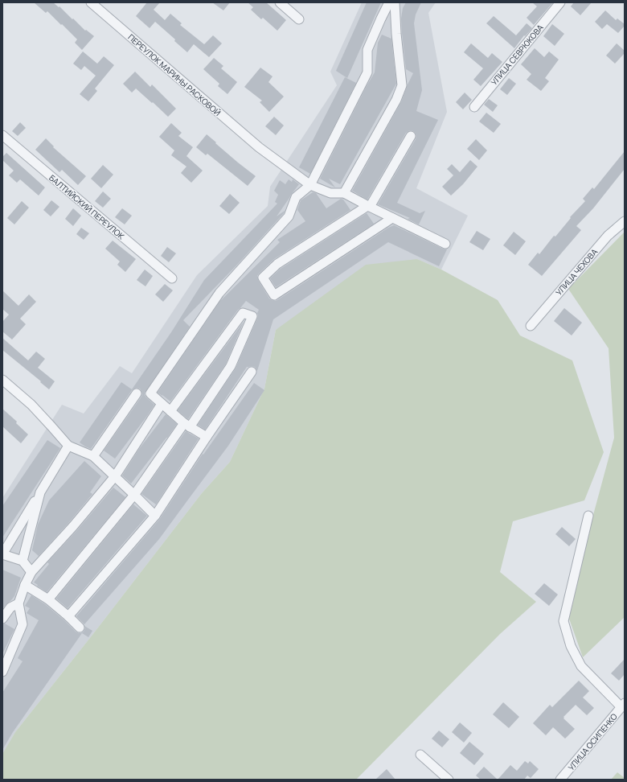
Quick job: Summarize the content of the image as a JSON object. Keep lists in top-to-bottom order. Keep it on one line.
{"streets":{"street":["УЛИЦА СЕВРЮКОВА","ПЕРЕУЛОК МАРИНЫ РАСКОВОЙ","БАЛТИЙСКИЙ ПЕРЕУЛОК","УЛИЦА ЧЕХОВА","УЛИЦА ОСИПЕНКО"]}}
